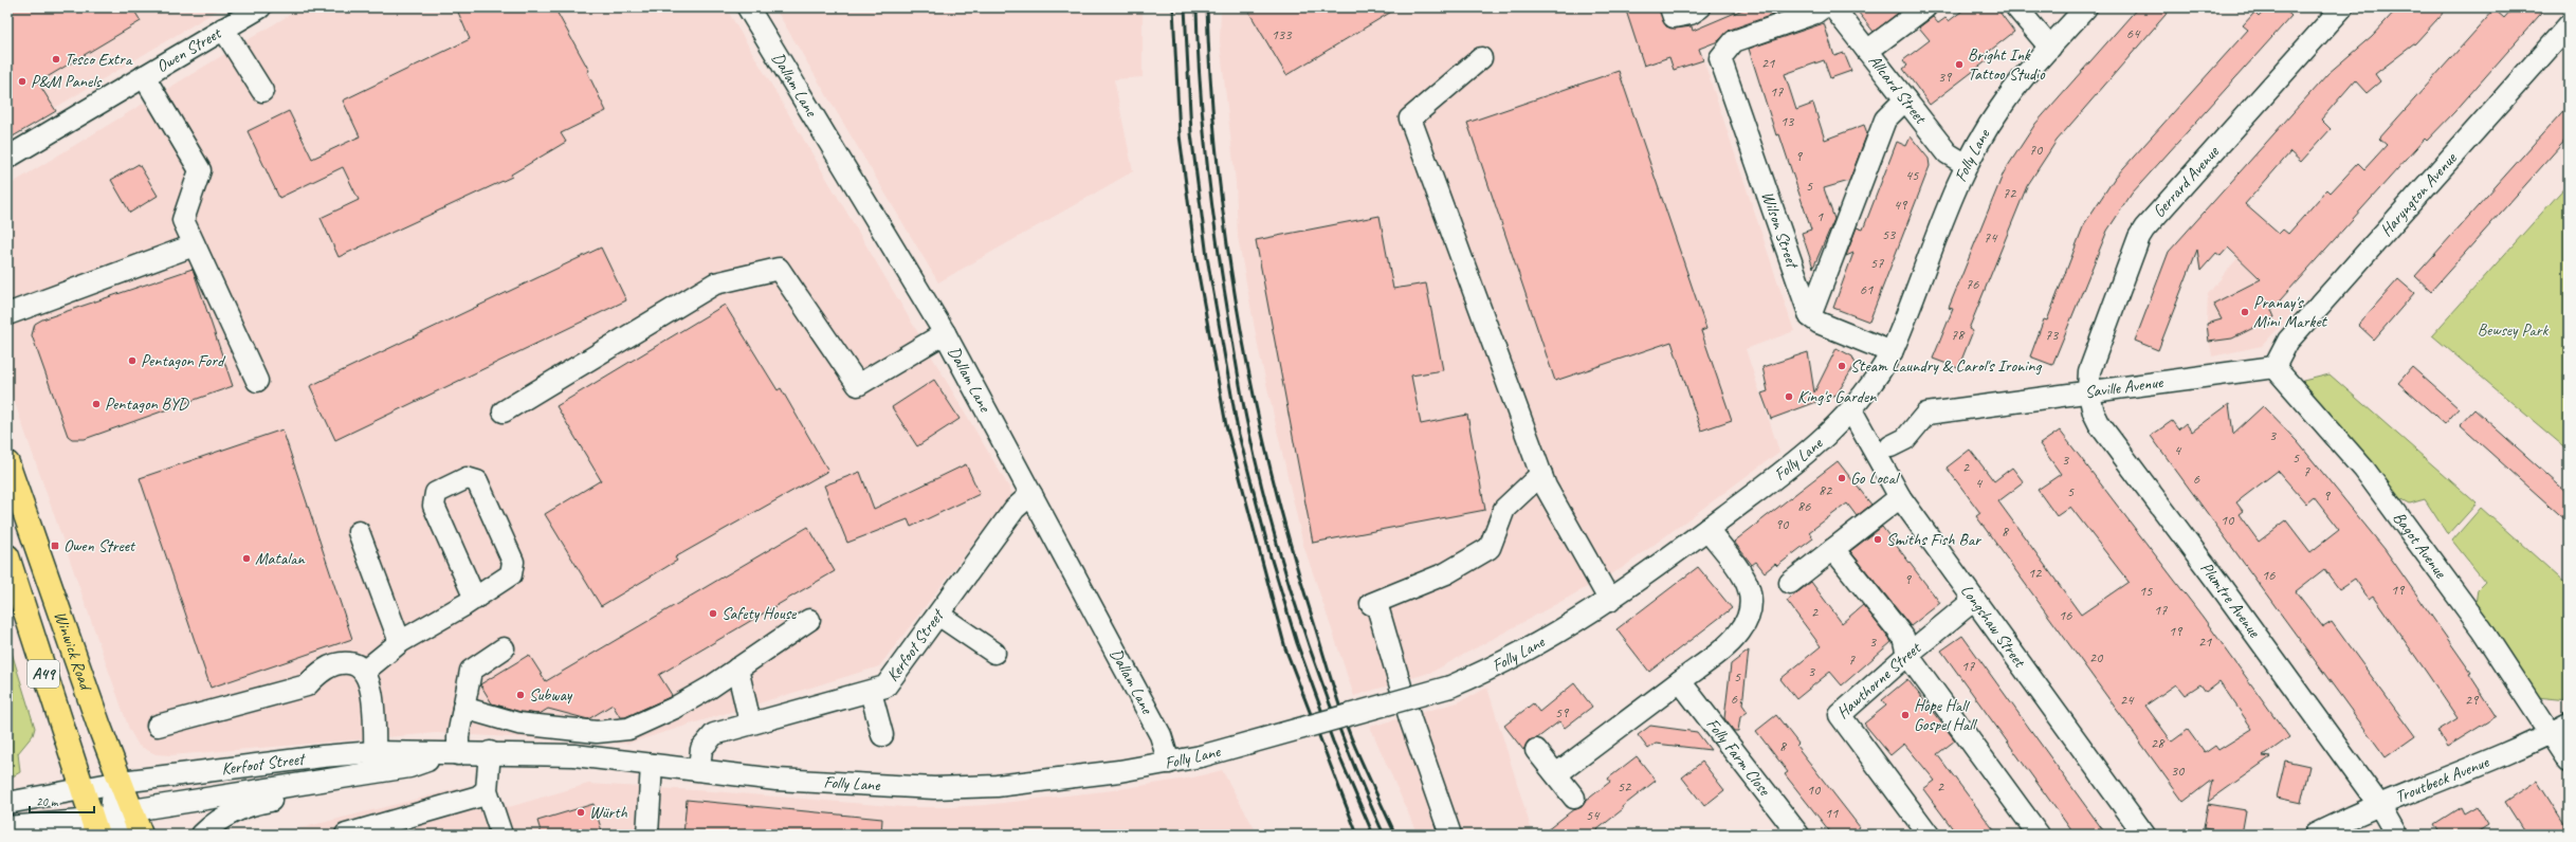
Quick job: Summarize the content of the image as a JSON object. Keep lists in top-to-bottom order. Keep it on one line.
{"streets":{"highway":["Winwick Road","A49"],"street":["Owen Street","Dallam Lane","Allcard Street","Folly Lane","Gerrard Avenue","Haryngton Avenue","Wilson Street","Saville Avenue","Bagot Avenue","Plumtre Avenue","Longshaw Street","Kerfoot Street","Hawthorne Street","Folly Farm Close","Troutbeck Avenue"]},"crossings":[["Dallam Lane","Folly Lane"],["Dallam Lane","Kerfoot Street"],["Allcard Street","Folly Lane"],["Folly Lane","Longshaw Street"],["Folly Lane","Kerfoot Street"],["Gerrard Avenue","Saville Avenue"],["Gerrard Avenue","Plumtre Avenue"],["Haryngton Avenue","Saville Avenue"],["Haryngton Avenue","Bagot Avenue"],["Saville Avenue","Bagot Avenue"],["Saville Avenue","Plumtre Avenue"],["Bagot Avenue","Troutbeck Avenue"],["Plumtre Avenue","Troutbeck Avenue"],["Longshaw Street","Hawthorne Street"],["Kerfoot Street","Winwick Road"],["Kerfoot Street","A49"],["Winwick Road","A49"]],"parks":["Bewsey Park"],"places":{"other":["Tesco Extra","Bright Ink Tattoo Studio","P&M Panels","Pranay's Mini Market","Pentagon Ford","Steam Laundry & Carol's Ironing","King's Garden","Pentagon BYD","Go Local","Smiths Fish Bar","Matalan","Safety House","Subway","Hope Hall Gospel Hall","Würth"],"transit":["Owen Street"]},"house_numbers":["64","133","21","39","17","13","70","9","45","5","72","49","1","53","74","57","76","61","78","73","3","4","5","3","2","7","6","4","82","5","9","86","10","90","8","12","16","9","19","15","17","2","16","19","3","21","20","7","17","3","5","6","24","29","59","28","8","30","52","2","10","11","54"],"scale_bar":"20 m"}
